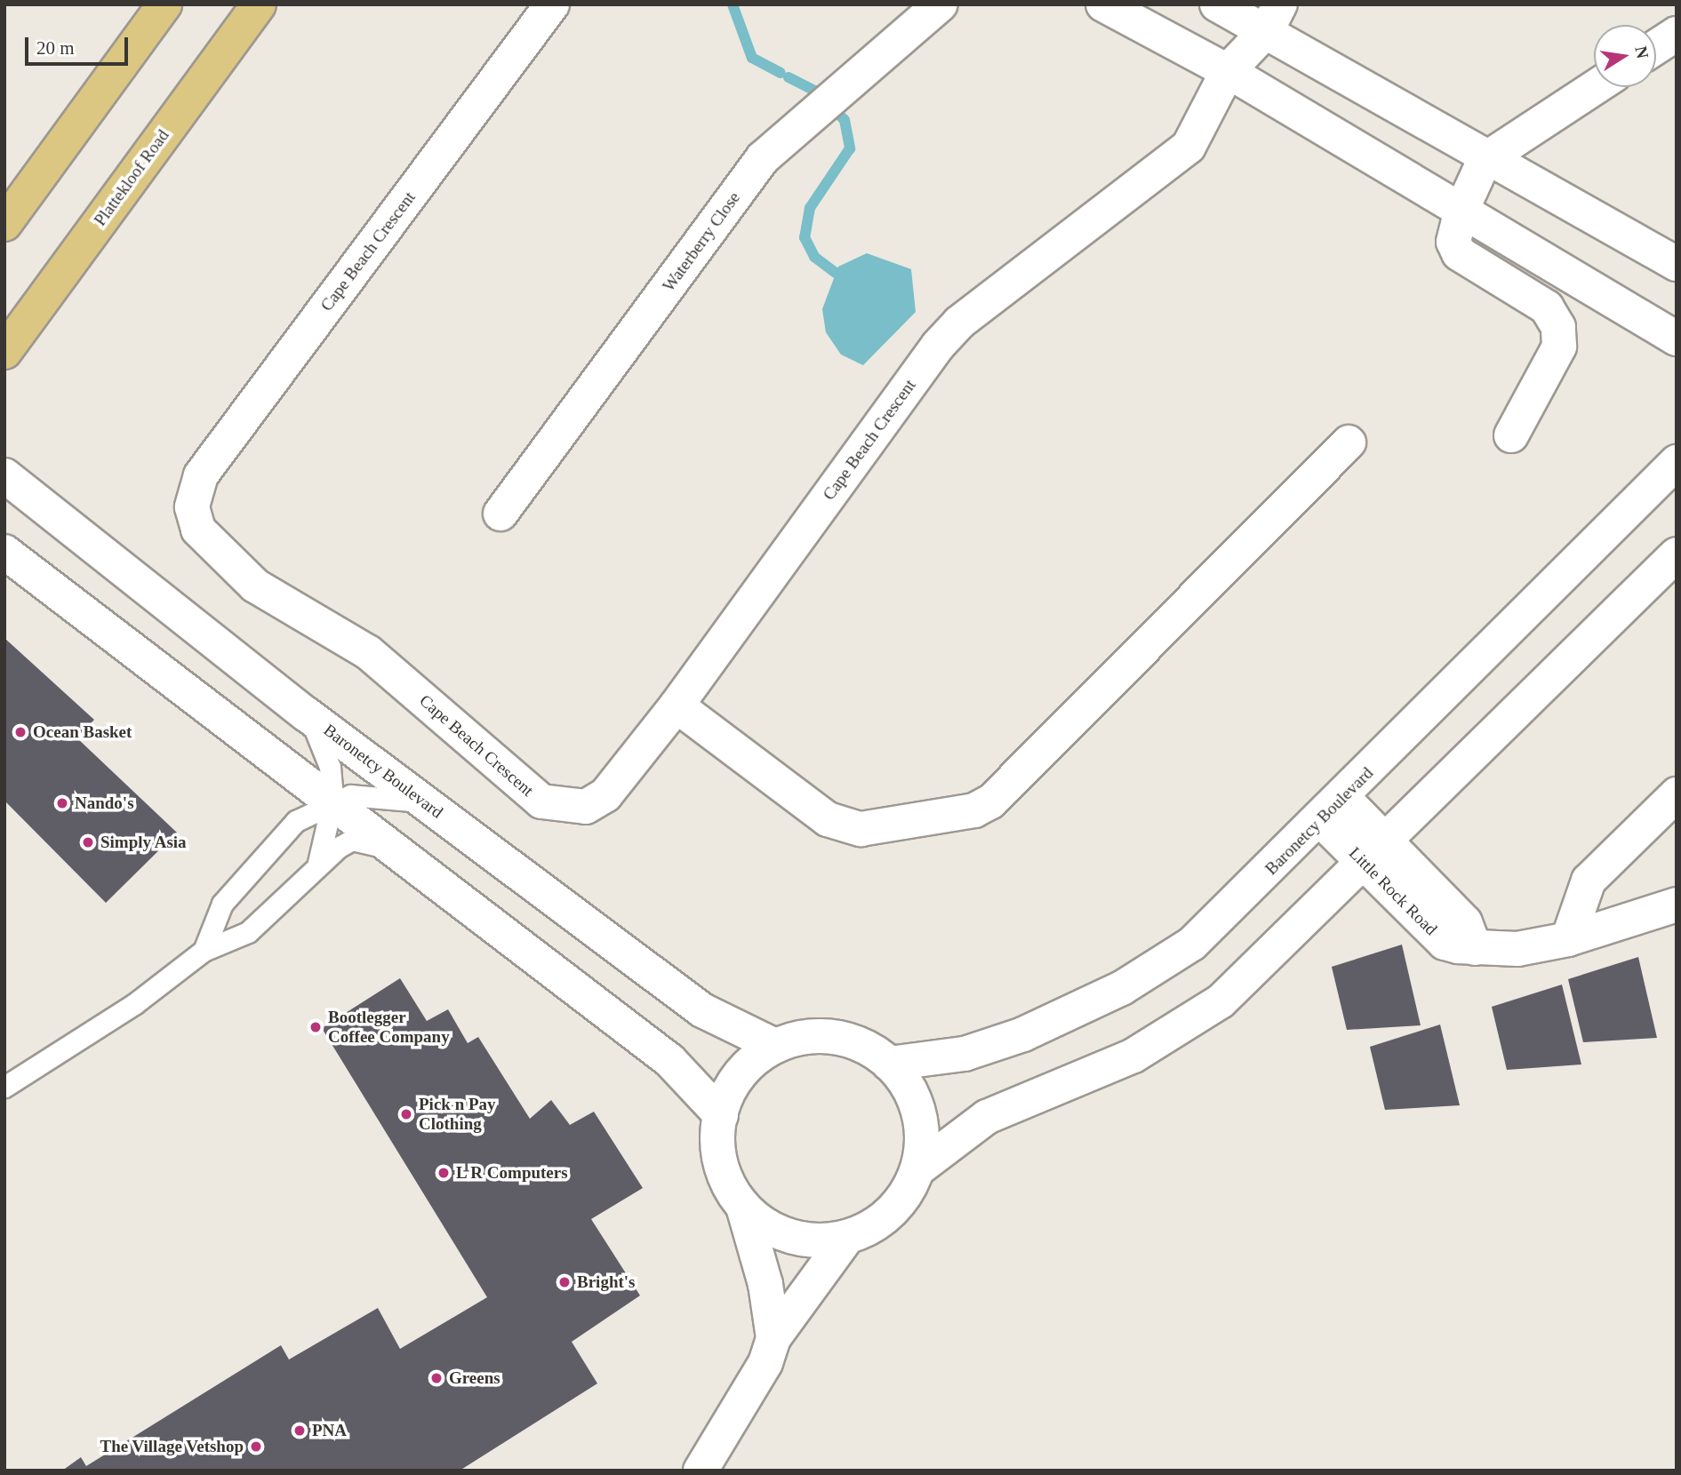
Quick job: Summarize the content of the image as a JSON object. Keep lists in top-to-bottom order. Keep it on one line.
{"streets":{"main road":["Plattekloof Road"],"street":["Waterberry Close","Cape Beach Crescent","Baronetcy Boulevard","Little Rock Road"]},"crossings":[["Baronetcy Boulevard","Little Rock Road"]],"places":["Ocean Basket","Nando's","Simply Asia","Bootlegger Coffee Company","Pick n Pay Clothing","L R Computers","Bright's","Greens","PNA","The Village Vetshop"],"scale_bar":"20 m","north":"right"}
